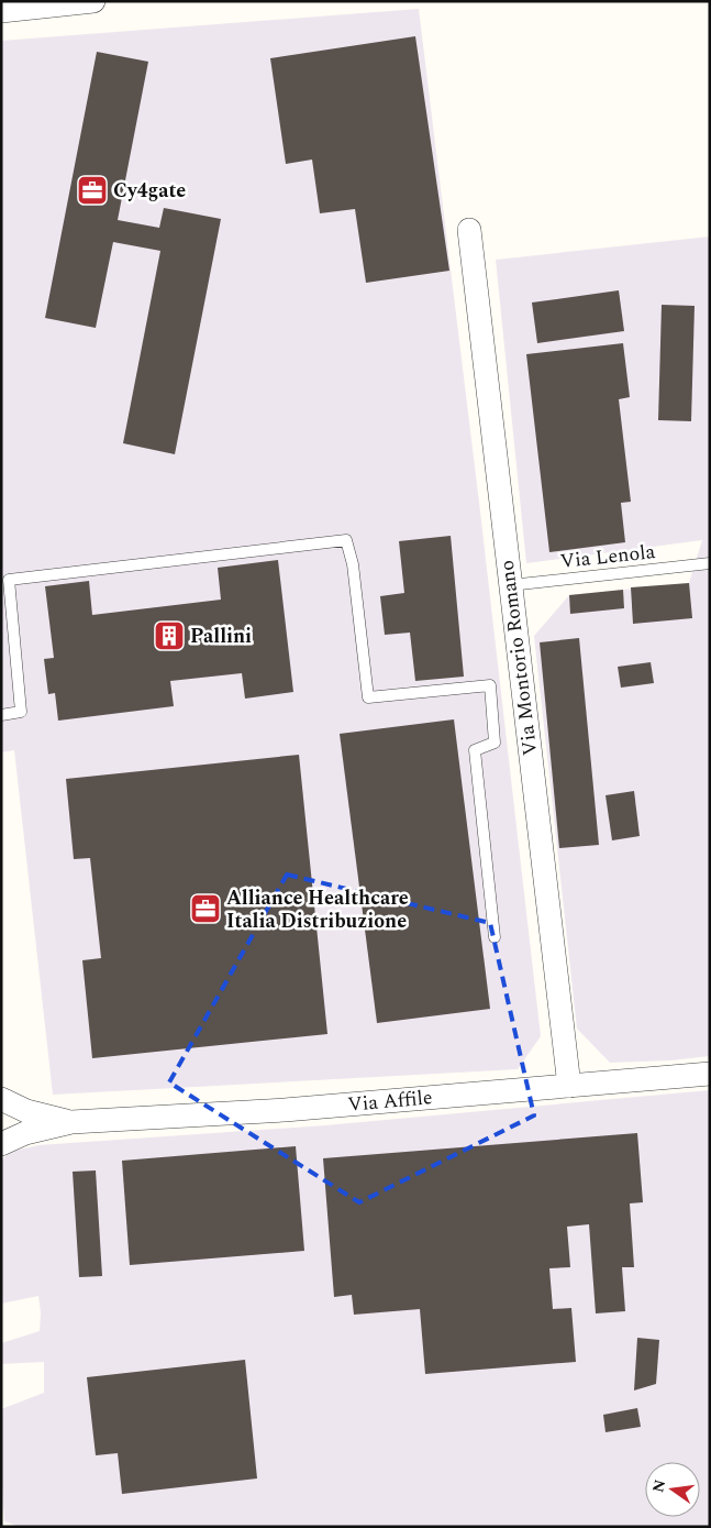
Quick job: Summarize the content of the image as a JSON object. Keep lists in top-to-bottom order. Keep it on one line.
{"streets":{"street":["Via Montorio Romano","Via Affile"],"lane":["Via Lenola"]},"crossings":[["Via Lenola","Via Montorio Romano"],["Via Montorio Romano","Via Affile"]],"places":{"office":["Cy4gate","Alliance Healthcare Italia Distribuzione"],"building":["Pallini"]},"north":"left"}
